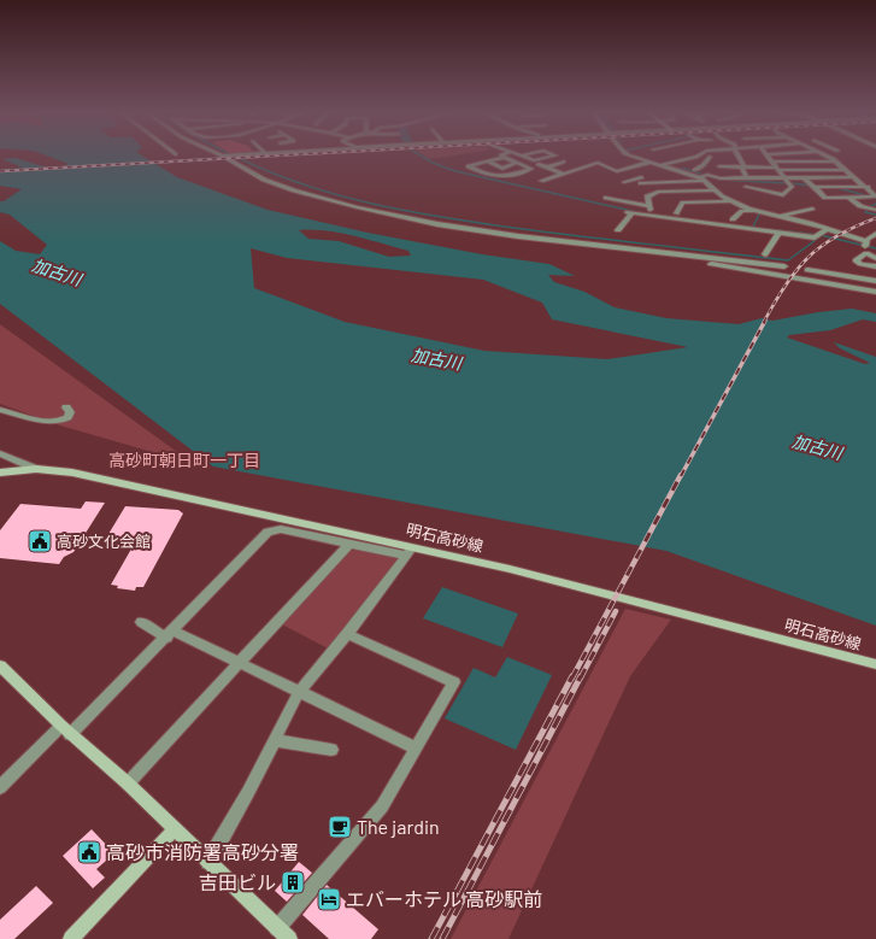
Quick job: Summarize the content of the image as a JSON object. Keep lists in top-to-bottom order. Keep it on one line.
{"streets":{"main road":["明石高砂線"]},"districts":["高砂町朝日町一丁目"],"water":["加古川"],"places":{"public building":["高砂文化会館","高砂市消防署高砂分署"],"cafe":["The jardin"],"building":["吉田ビル"],"hotel":["エバーホテル 高砂駅前"]}}
